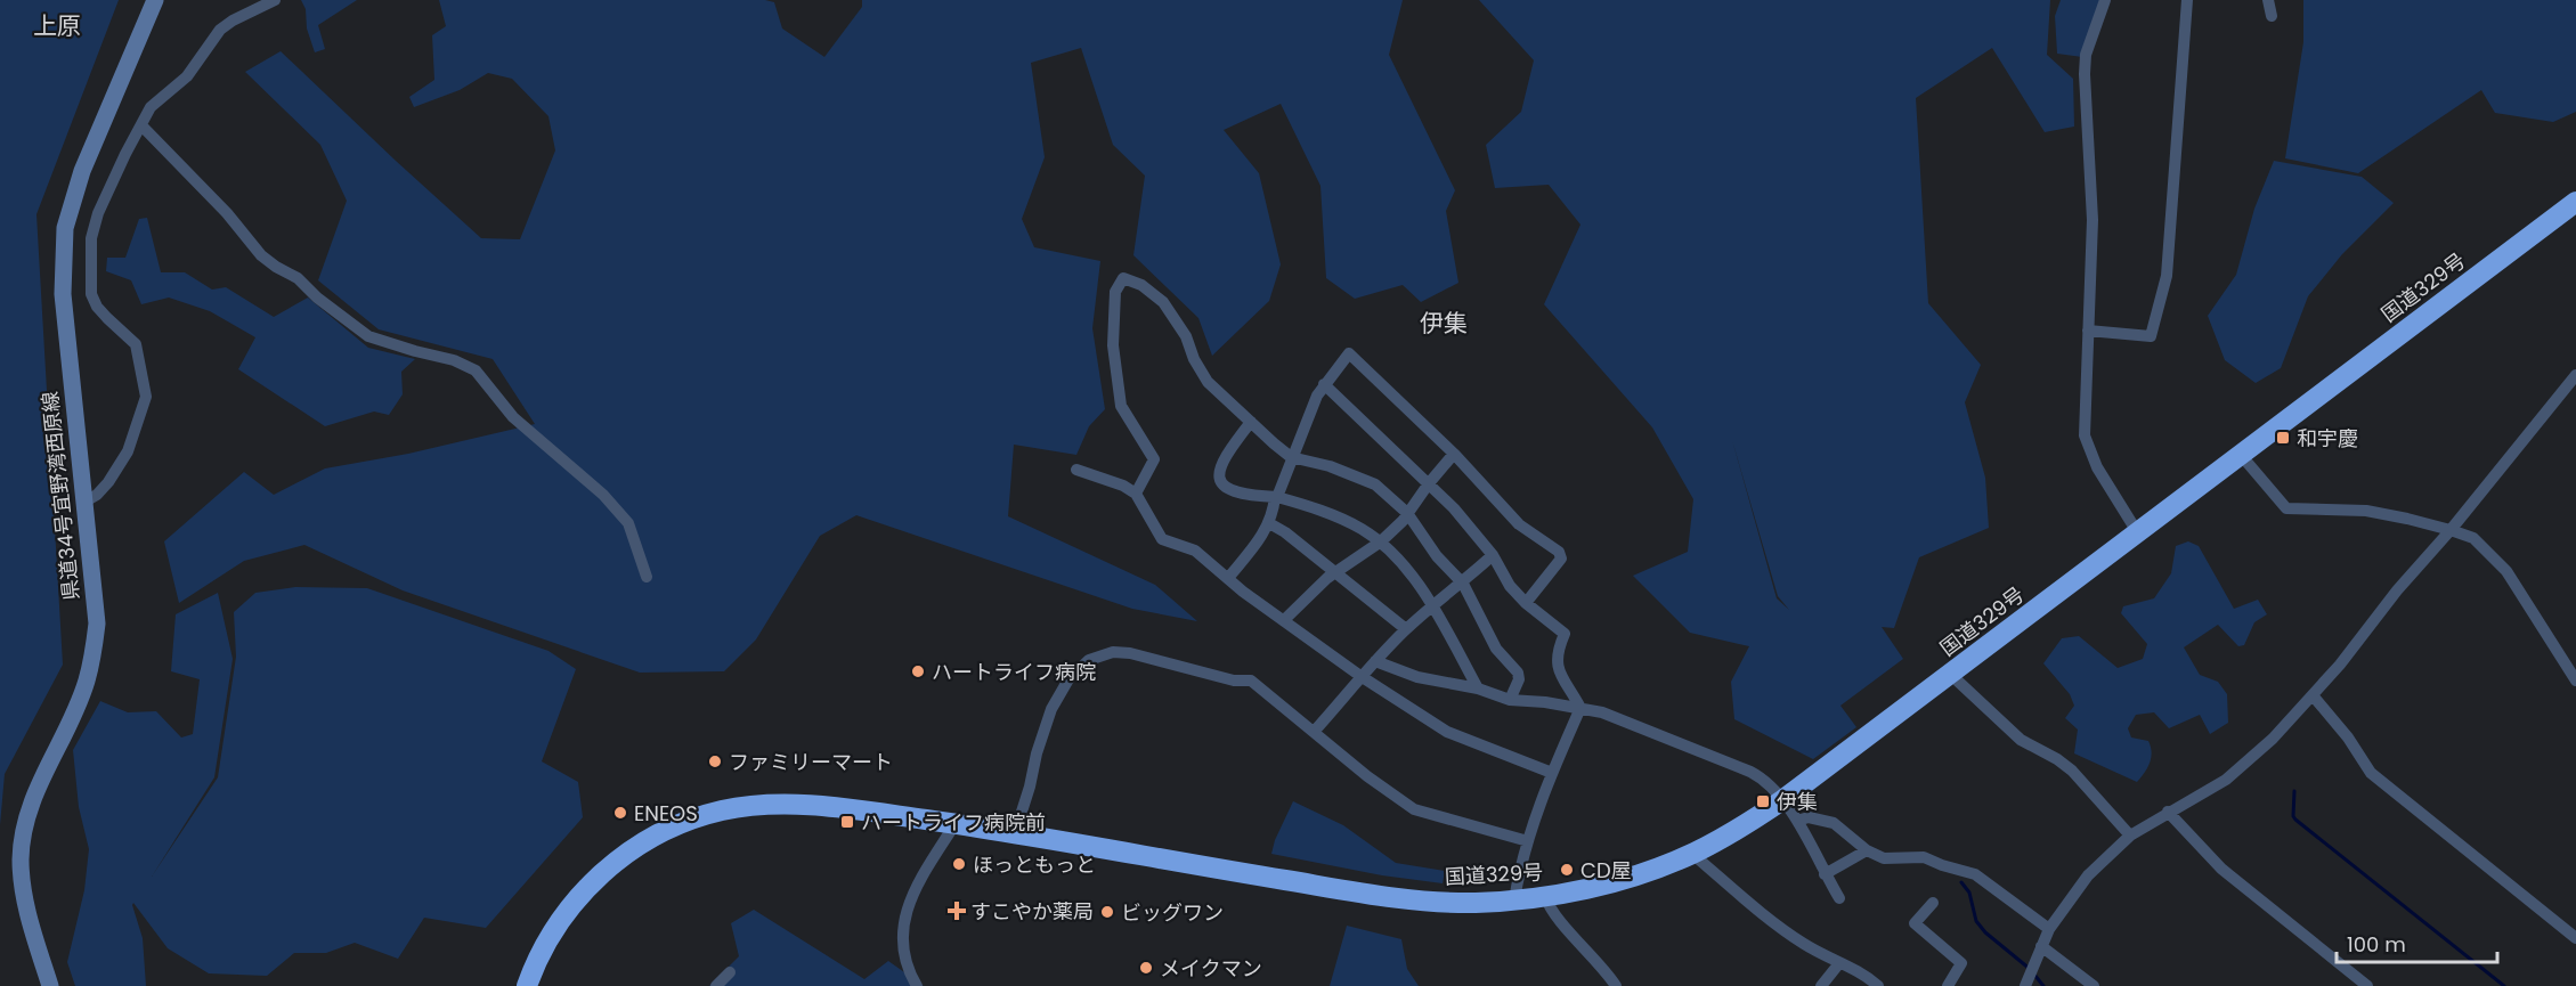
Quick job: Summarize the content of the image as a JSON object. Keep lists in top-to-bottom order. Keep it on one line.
{"streets":{"highway":["国道329号"],"main road":["県道34号宜野湾西原線"]},"districts":["上原","伊集"],"places":{"transit":["和宇慶","伊集","ハートライフ病院前"],"other":["ハートライフ病院","ファミリーマート","ENEOS","ほっともっと","CD屋","ビッグワン","メイクマン"],"health":["すこやか薬局"]},"scale_bar":"100 m"}
